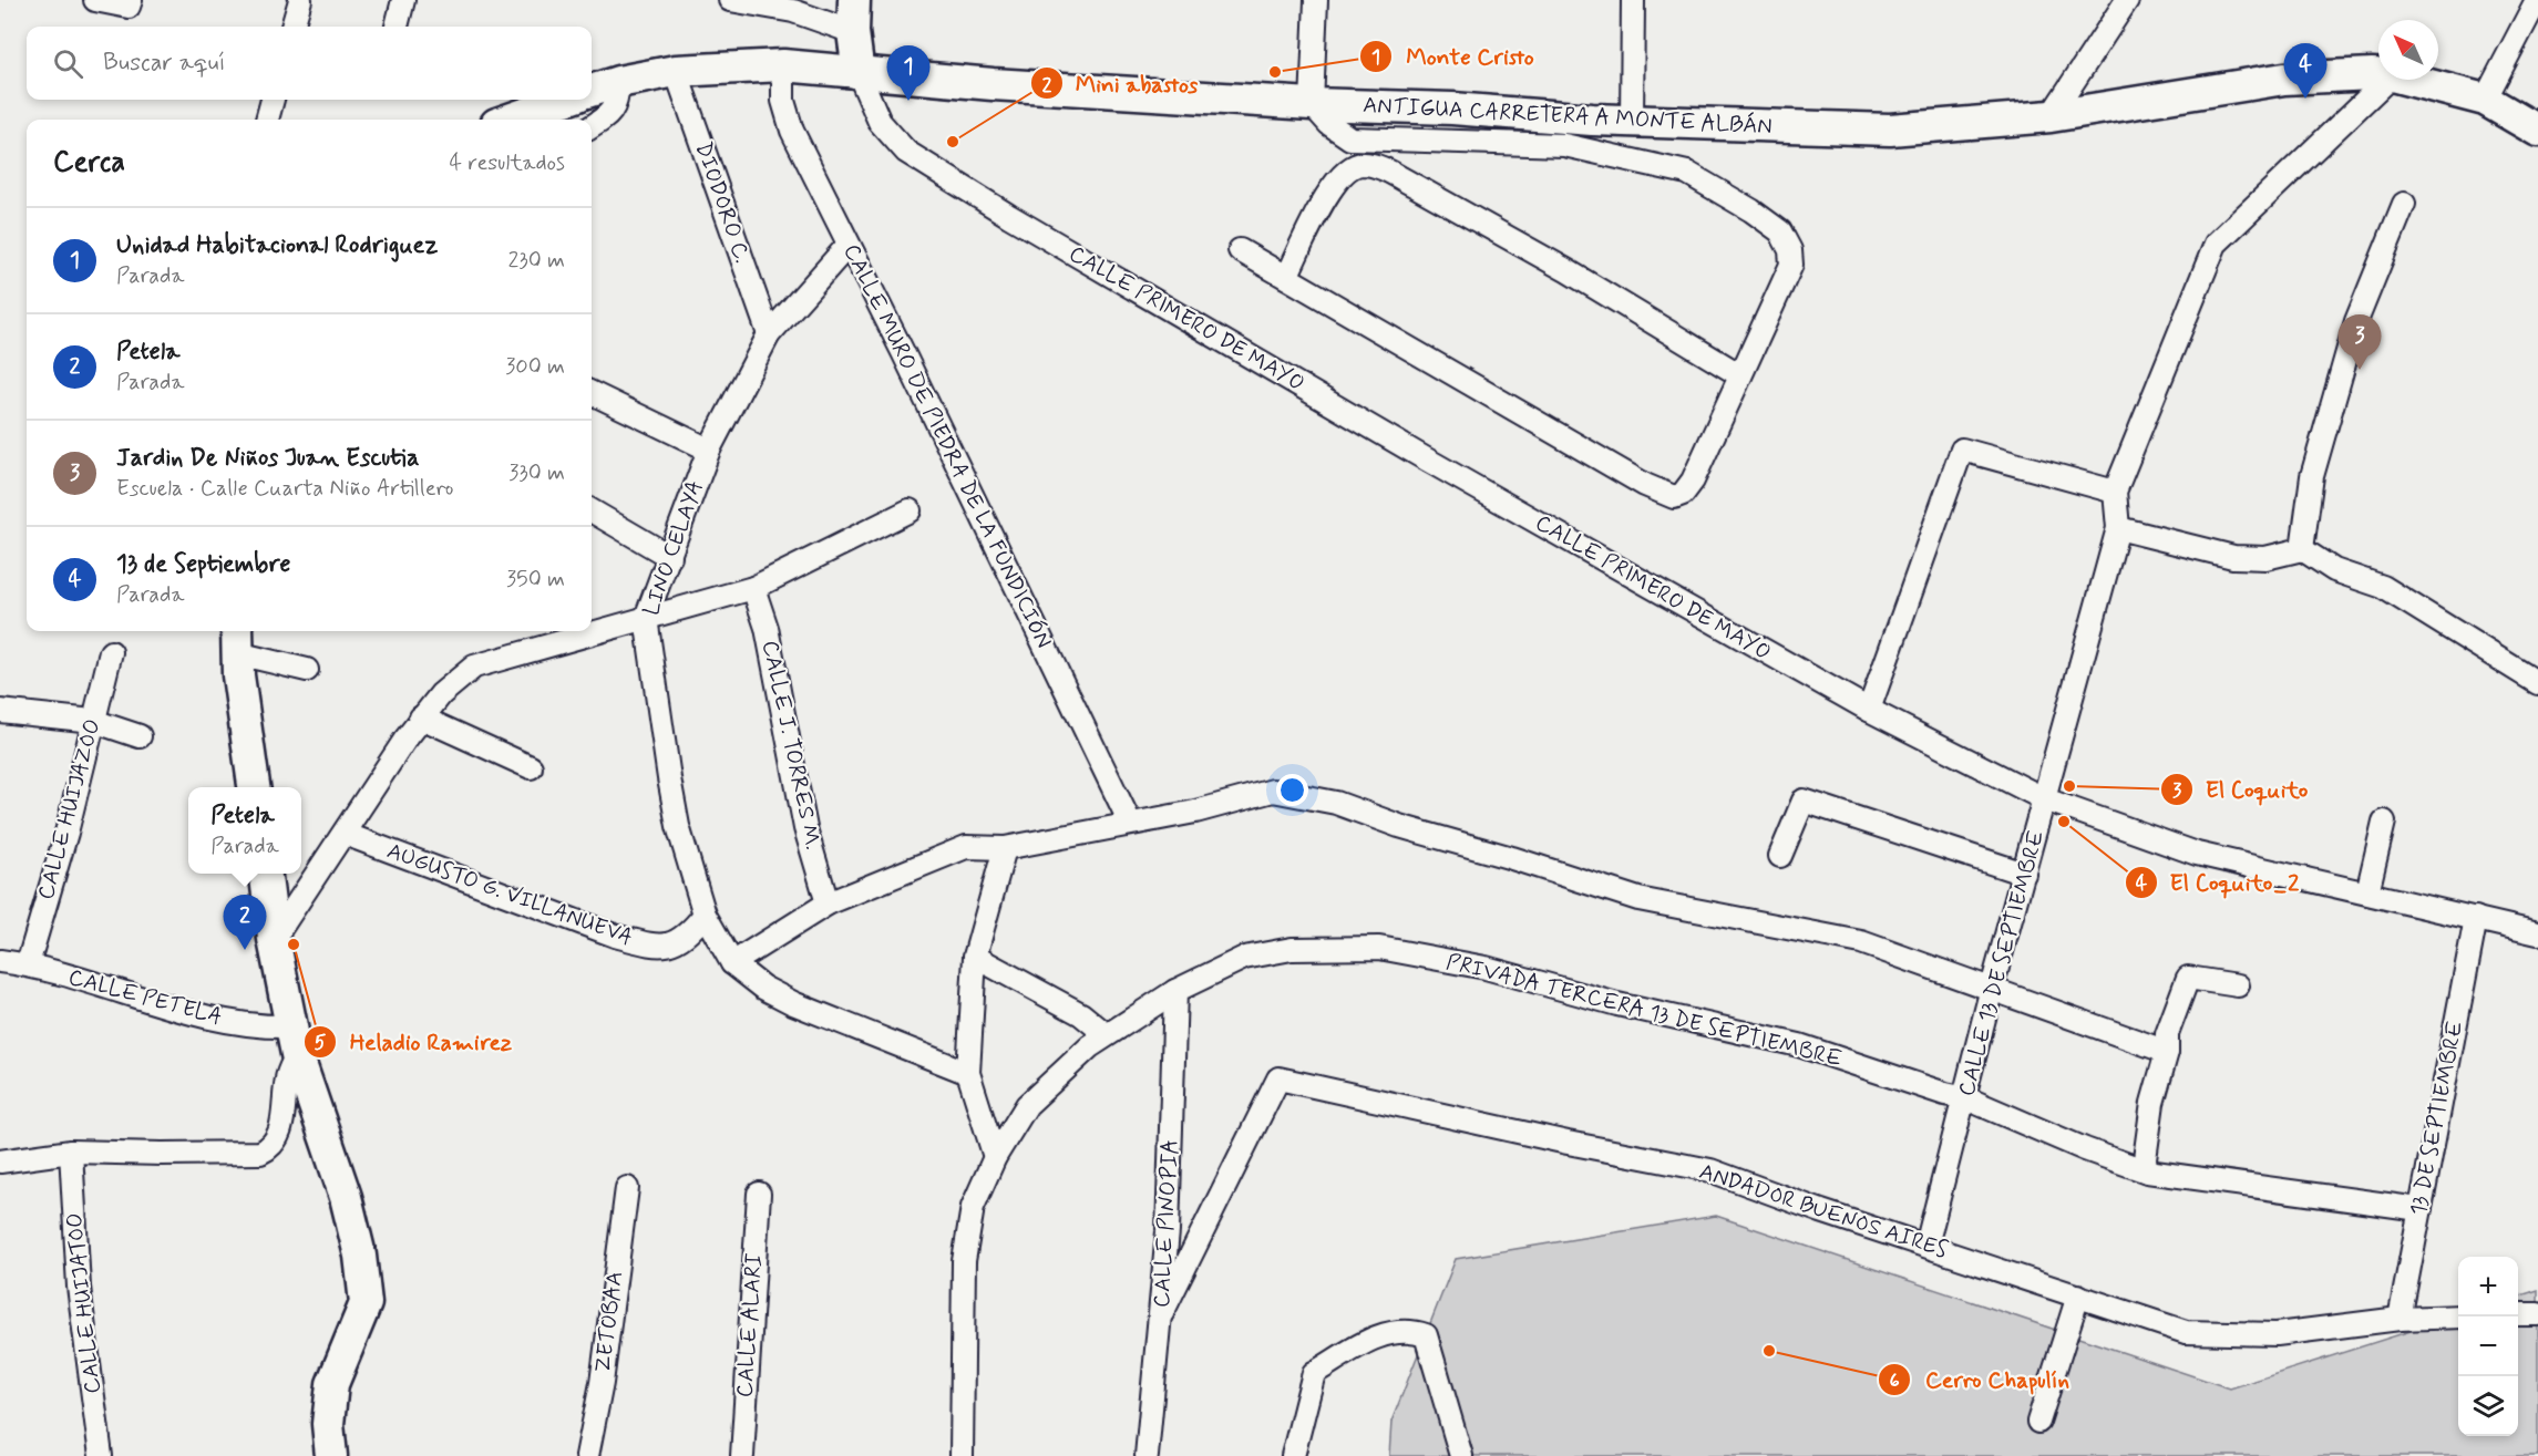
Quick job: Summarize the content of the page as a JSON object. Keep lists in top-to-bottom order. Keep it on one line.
{"streets":{"street":["ANTIGUA CARRETERA A MONTE ALBÁN","DIODORO C.","CALLE PRIMERO DE MAYO","CALLE MURO DE PIEDRA DE LA FUNDICIÓN","LINO CELAYA","CALLE J. TORRES M.","CALLE HUIJAZOO","AUGUSTO G. VILLANUEVA","CALLE 13 DE SEPTIEMBRE","CALLE PETELA","PRIVADA TERCERA 13 DE SEPTIEMBRE","13 DE SEPTIEMBRE","ANDADOR BUENOS AIRES","CALLE PINOPIA","CALLE HUIJATOO","ZETOBAA","CALLE ALARI"]},"crossings":[["ANTIGUA CARRETERA A MONTE ALBÁN","DIODORO C."],["ANTIGUA CARRETERA A MONTE ALBÁN","CALLE PRIMERO DE MAYO"],["ANTIGUA CARRETERA A MONTE ALBÁN","CALLE MURO DE PIEDRA DE LA FUNDICIÓN"],["DIODORO C.","LINO CELAYA"],["CALLE PRIMERO DE MAYO","CALLE 13 DE SEPTIEMBRE"],["CALLE PRIMERO DE MAYO","13 DE SEPTIEMBRE"],["CALLE MURO DE PIEDRA DE LA FUNDICIÓN","LINO CELAYA"],["LINO CELAYA","AUGUSTO G. VILLANUEVA"],["CALLE HUIJAZOO","CALLE PETELA"],["CALLE 13 DE SEPTIEMBRE","PRIVADA TERCERA 13 DE SEPTIEMBRE"],["CALLE 13 DE SEPTIEMBRE","ANDADOR BUENOS AIRES"],["PRIVADA TERCERA 13 DE SEPTIEMBRE","13 DE SEPTIEMBRE"],["PRIVADA TERCERA 13 DE SEPTIEMBRE","CALLE PINOPIA"],["13 DE SEPTIEMBRE","ANDADOR BUENOS AIRES"],["ANDADOR BUENOS AIRES","CALLE PINOPIA"]],"places":["Monte Cristo","Mini abastos","El Coquito","El Coquito_2","Heladio Ramirez","Cerro Chapulín"],"north":"top left","page":{"search":"Buscar aquí","pins":["4","1","3","2"],"heading":["Cerca","4 resultados"],"list":[{"mark":"1","name":"Unidad Habitacional Rodriguez","note":"Parada","value":"230 m"},{"mark":"2","name":"Petela","note":"Parada","value":"300 m"},{"mark":"3","name":"Jardin De Niños Juan Escutia","note":"Escuela · Calle Cuarta Niño Artillero","value":"330 m"},{"mark":"4","name":"13 de Septiembre","note":"Parada","value":"350 m"}],"popup":["Petela","Parada"],"map_buttons":["+","−"]}}
